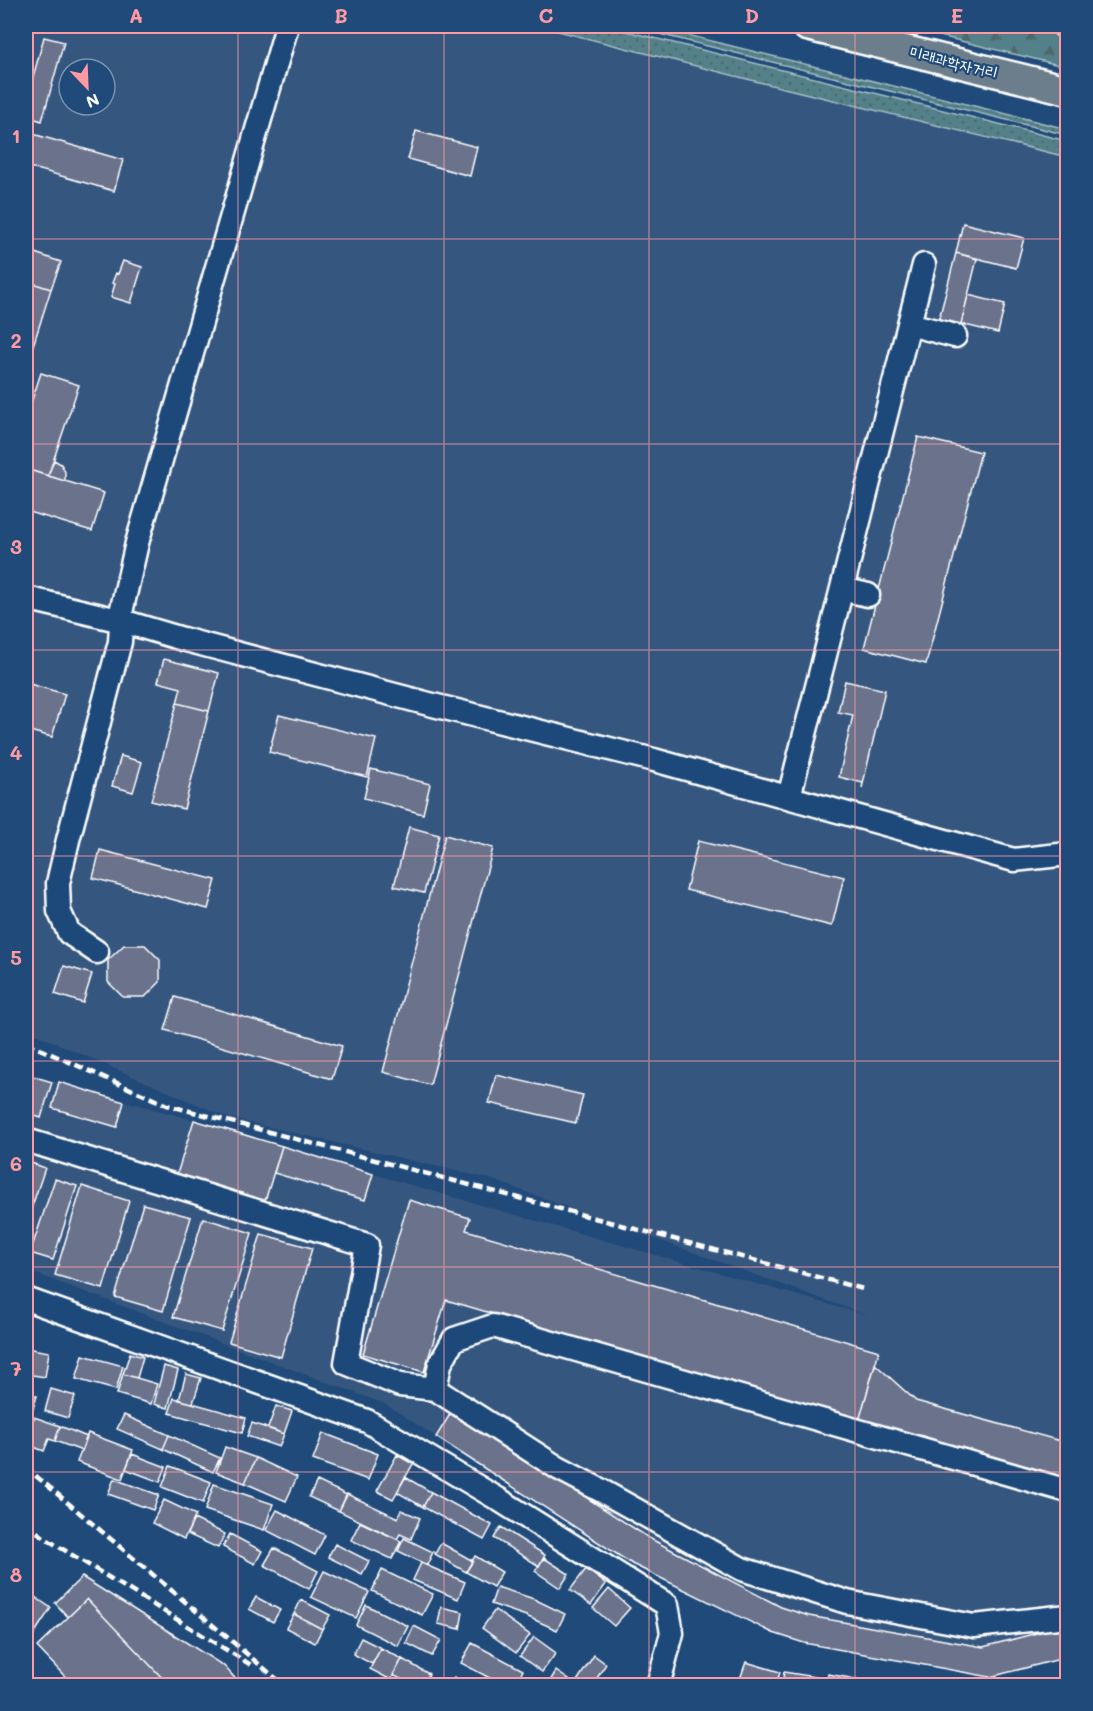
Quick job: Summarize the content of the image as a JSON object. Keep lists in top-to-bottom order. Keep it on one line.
{"streets":{"main road":["미래과학자거리"]},"north":"bottom right","grid":{"columns":["A","B","C","D","E"],"rows":["1","2","3","4","5","6","7","8"]}}
